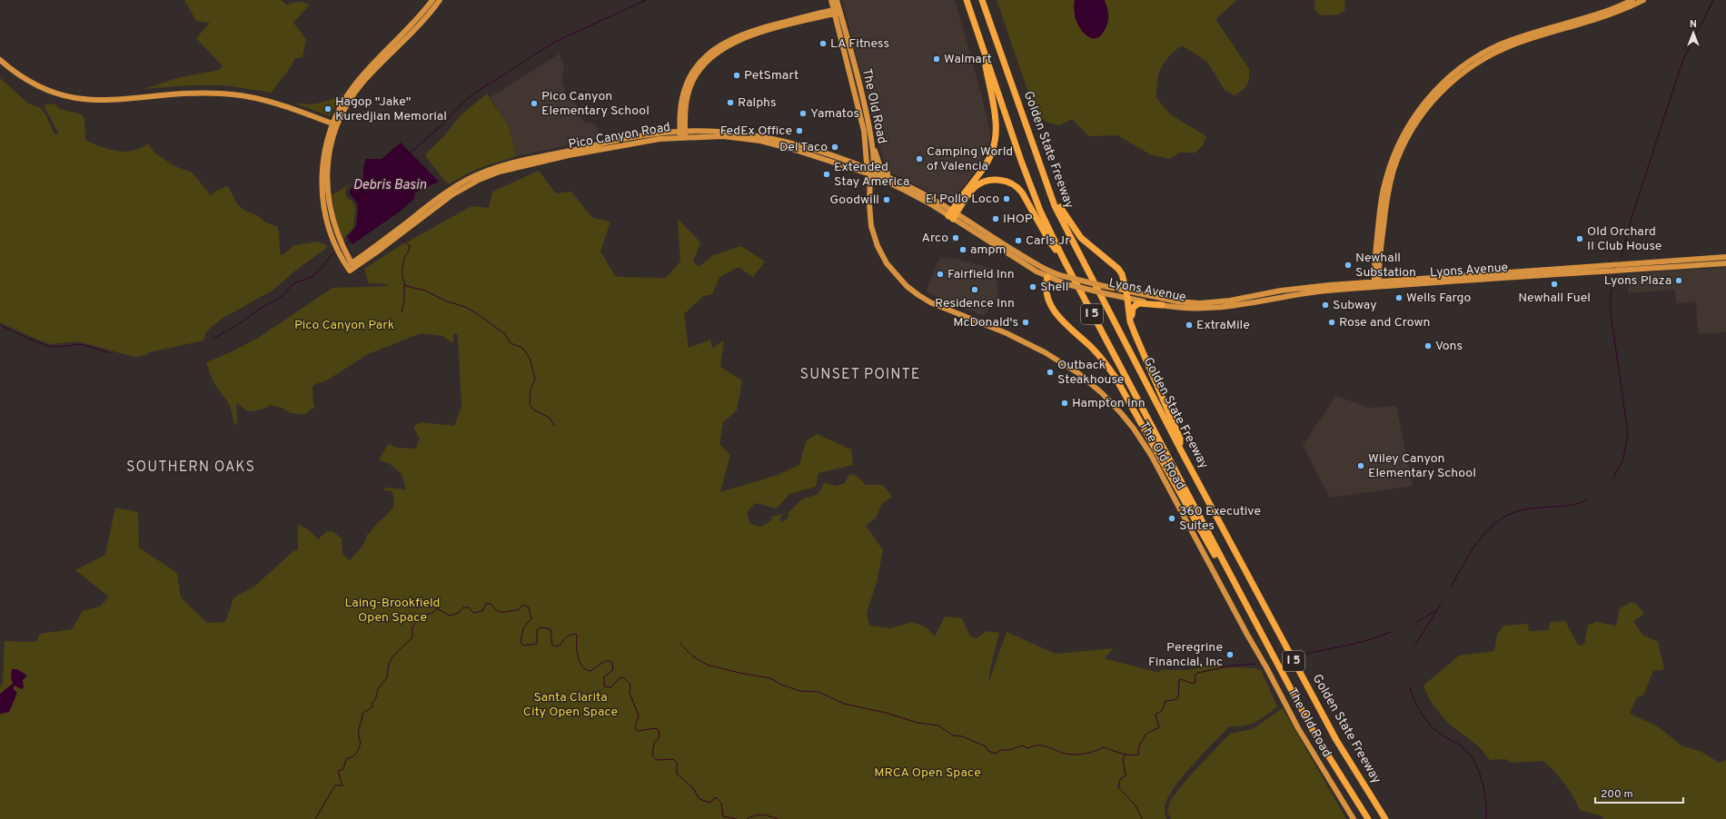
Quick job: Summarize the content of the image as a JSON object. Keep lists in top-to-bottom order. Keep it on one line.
{"streets":{"highway":["Golden State Freeway","I 5"],"main road":["The Old Road","Pico Canyon Road","Lyons Avenue"]},"crossings":[["The Old Road","Pico Canyon Road"],["Pico Canyon Road","Lyons Avenue"]],"districts":["SUNSET POINTE","SOUTHERN OAKS"],"water":["Debris Basin"],"parks":["Pico Canyon Park","Laing-Brookfield Open Space","Santa Clarita City Open Space","MRCA Open Space"],"places":["LA Fitness","Walmart","PetSmart","Ralphs","Pico Canyon Elementary School","Hagop \"Jake\" Kuredjian Memorial","Yamatos","FedEx Office","Del Taco","Camping World of Valencia","Extended Stay America","El Pollo Loco","Goodwill","IHOP","Arco","Old Orchard II Club House","Carls Jr","ampm","Newhall Substation","Fairfield Inn","Lyons Plaza","Newhall Fuel","Shell","Residence Inn","Wells Fargo","Subway","McDonald's","Rose and Crown","ExtraMile","Vons","Outback Steakhouse","Hampton Inn","Wiley Canyon Elementary School","360 Executive Suites","Peregrine Financial, Inc"],"scale_bar":"200 m","north":"top"}
